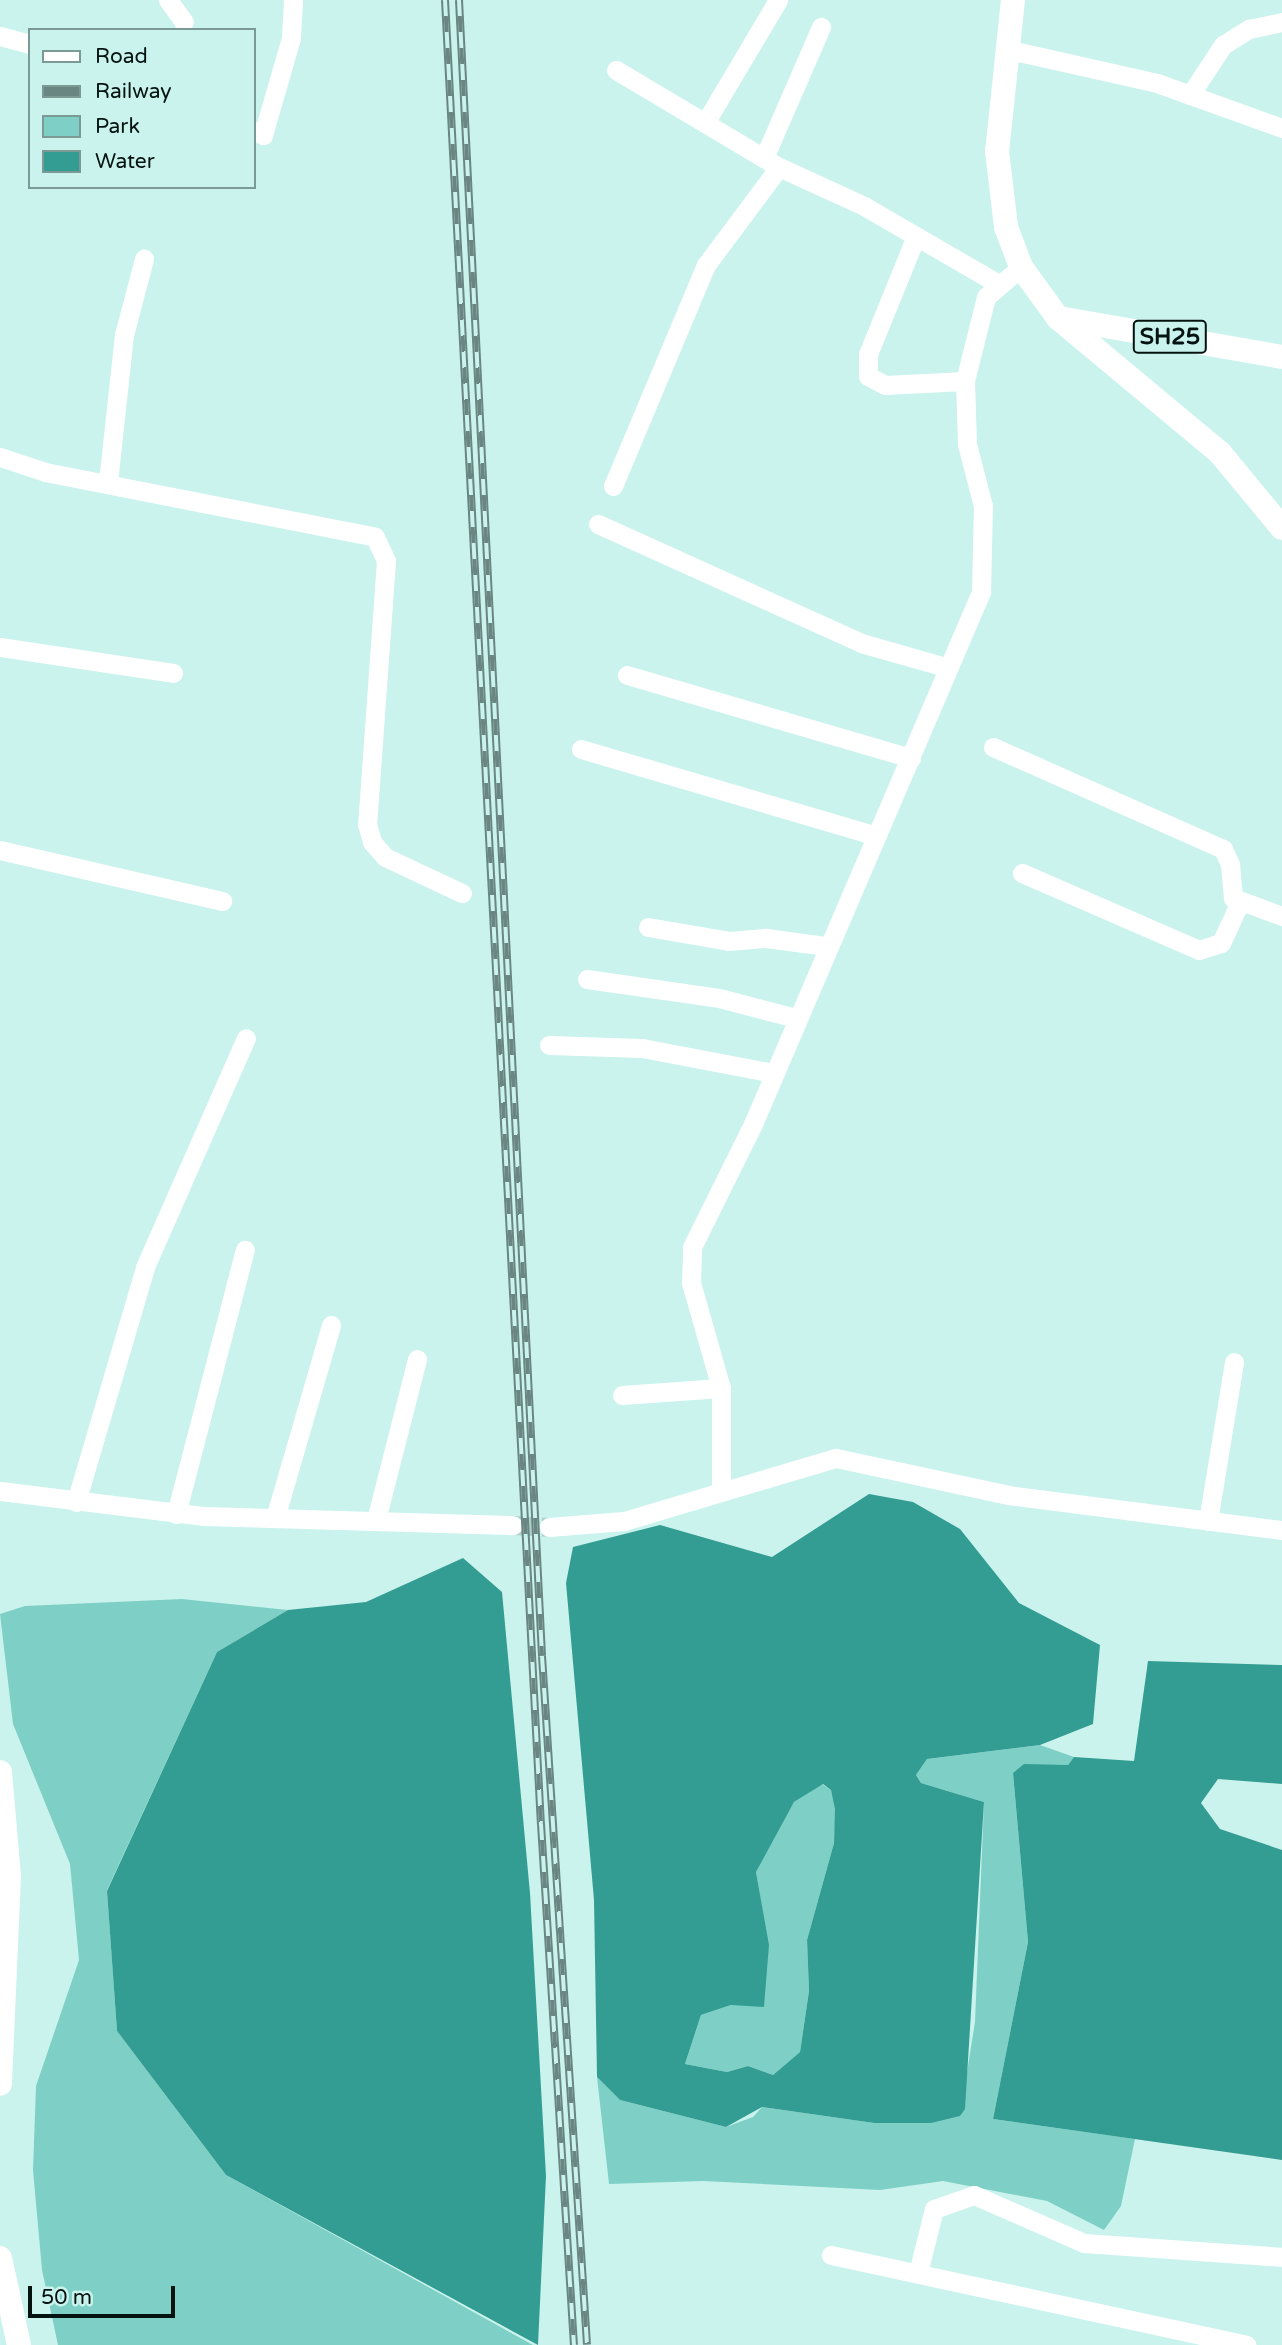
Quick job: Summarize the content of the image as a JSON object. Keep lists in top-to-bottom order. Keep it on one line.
{"streets":{"main road":["SH25"]},"legend":["Road","Railway","Park","Water"],"scale_bar":"50 m"}
